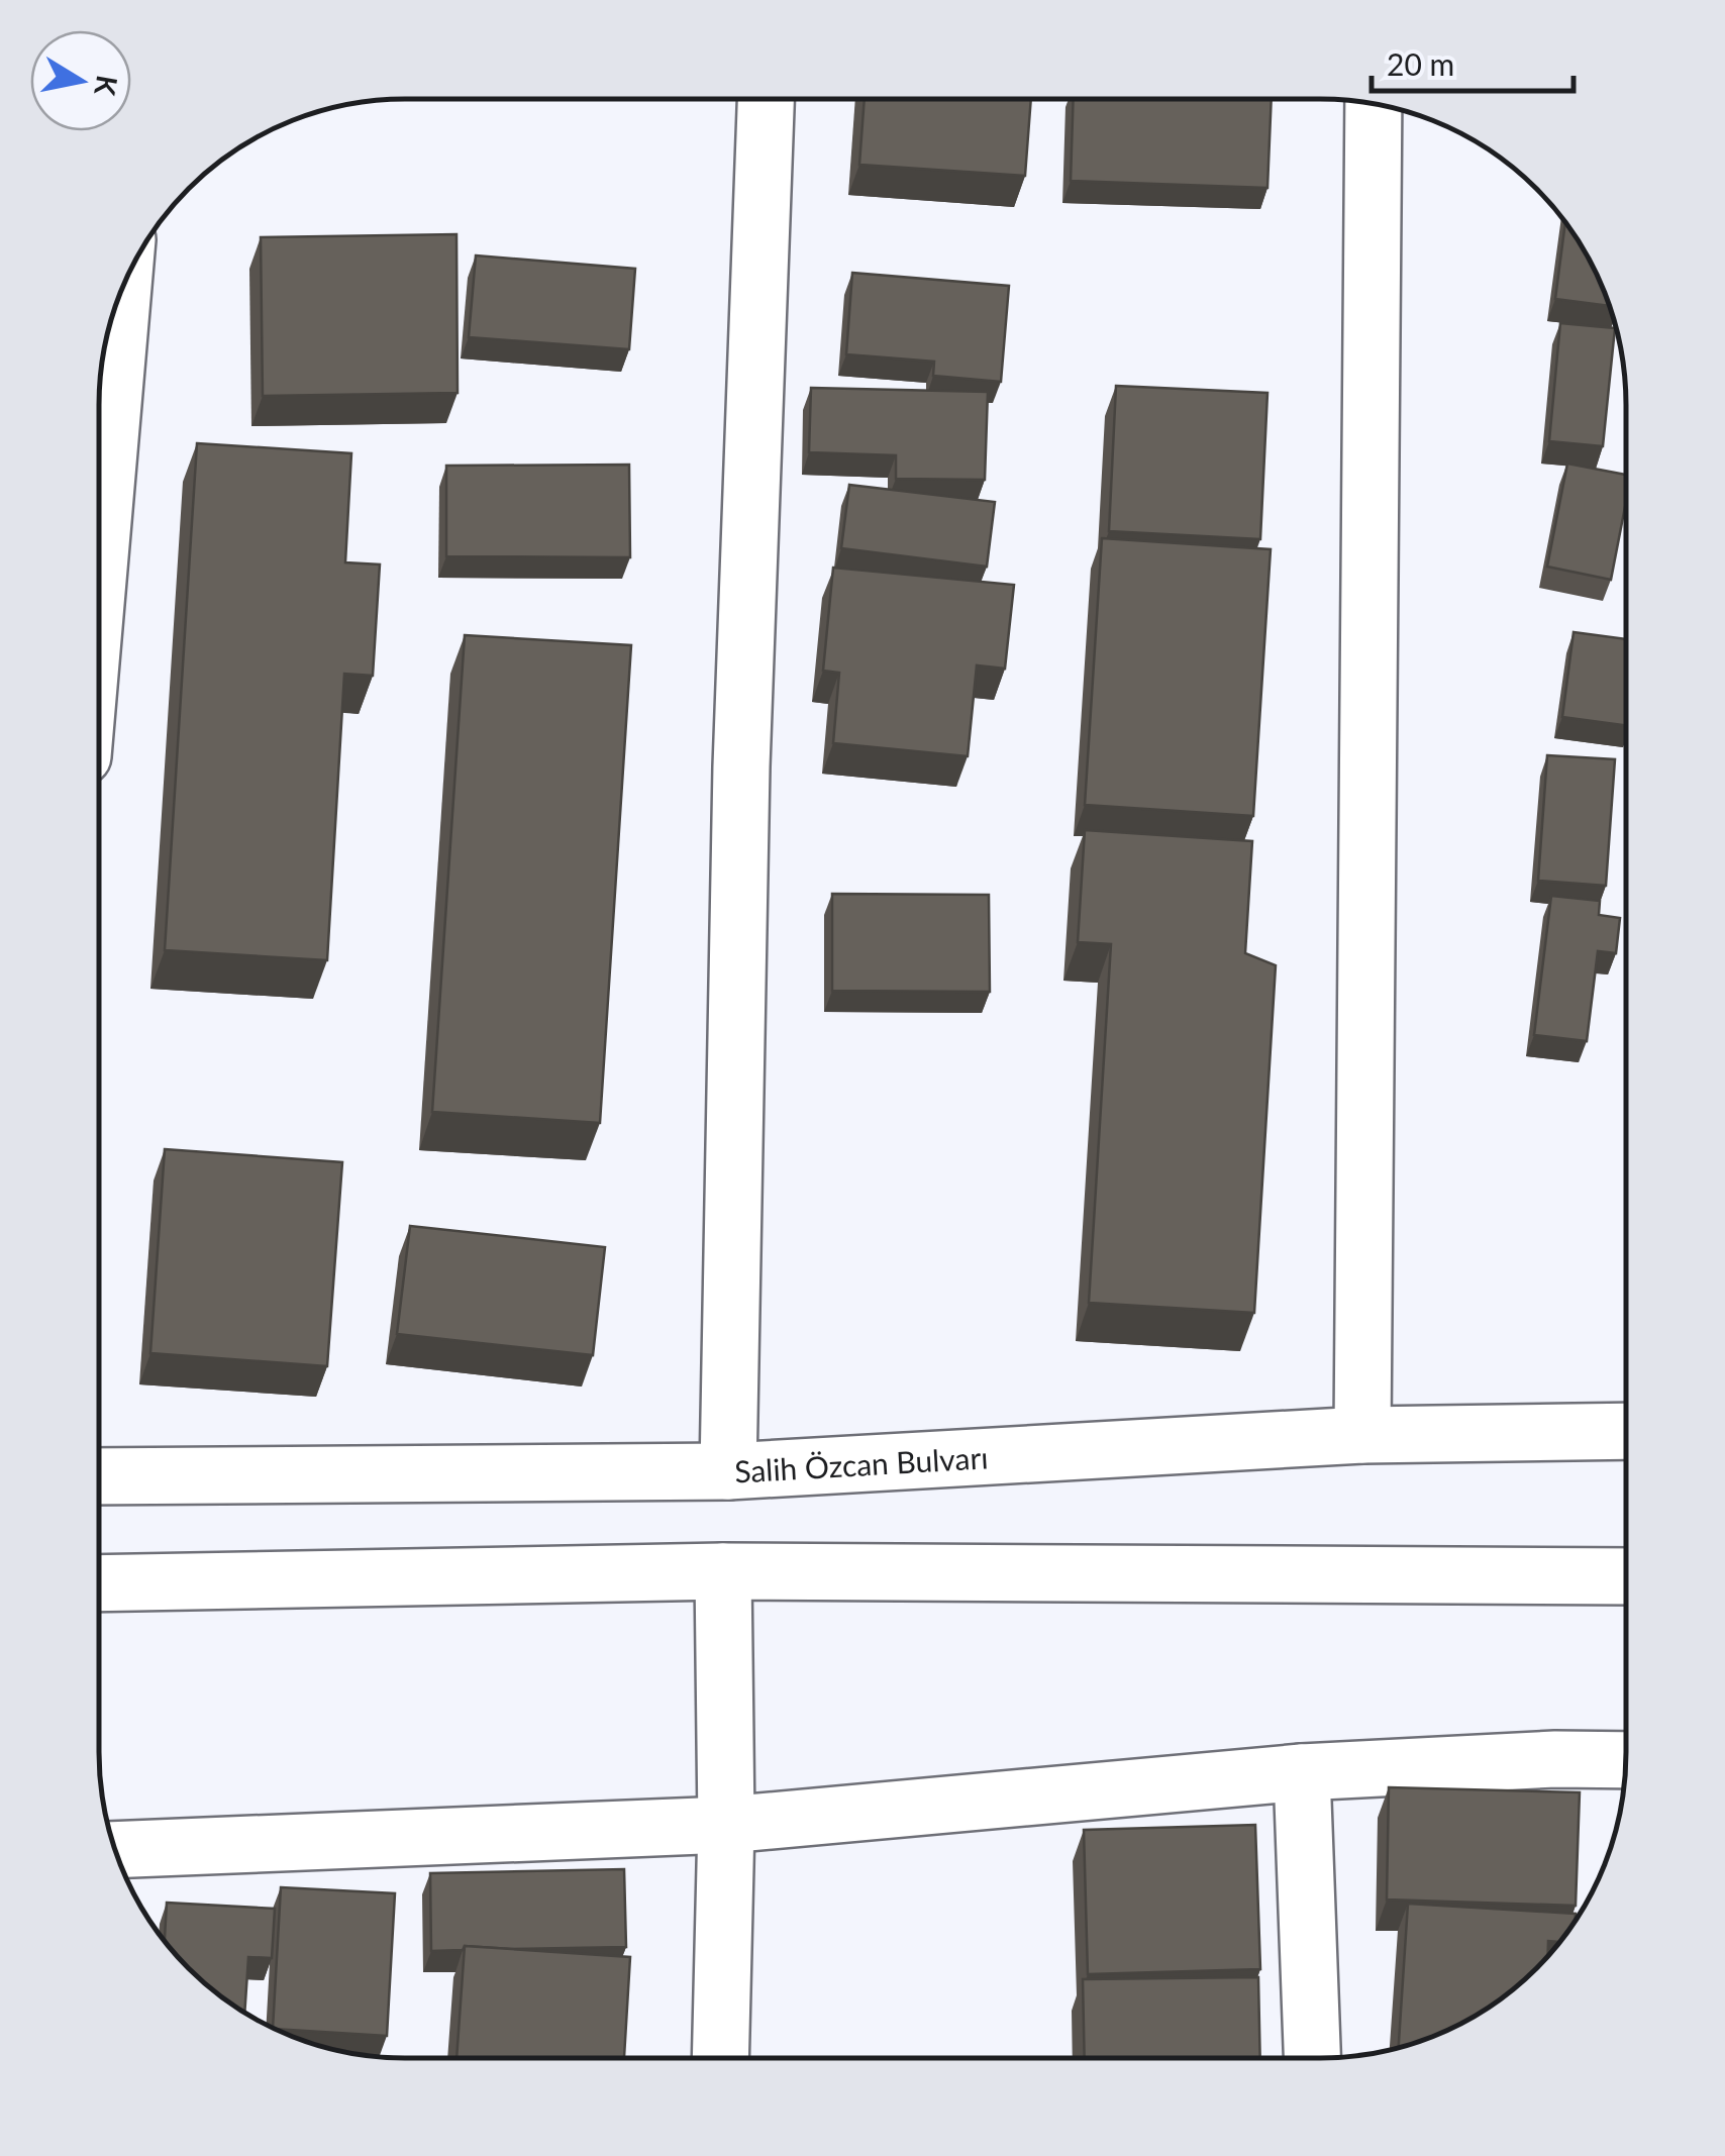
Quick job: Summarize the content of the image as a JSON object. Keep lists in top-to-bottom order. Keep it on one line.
{"streets":{"street":["Salih Özcan Bulvarı"]},"scale_bar":"20 m","north":"right"}
